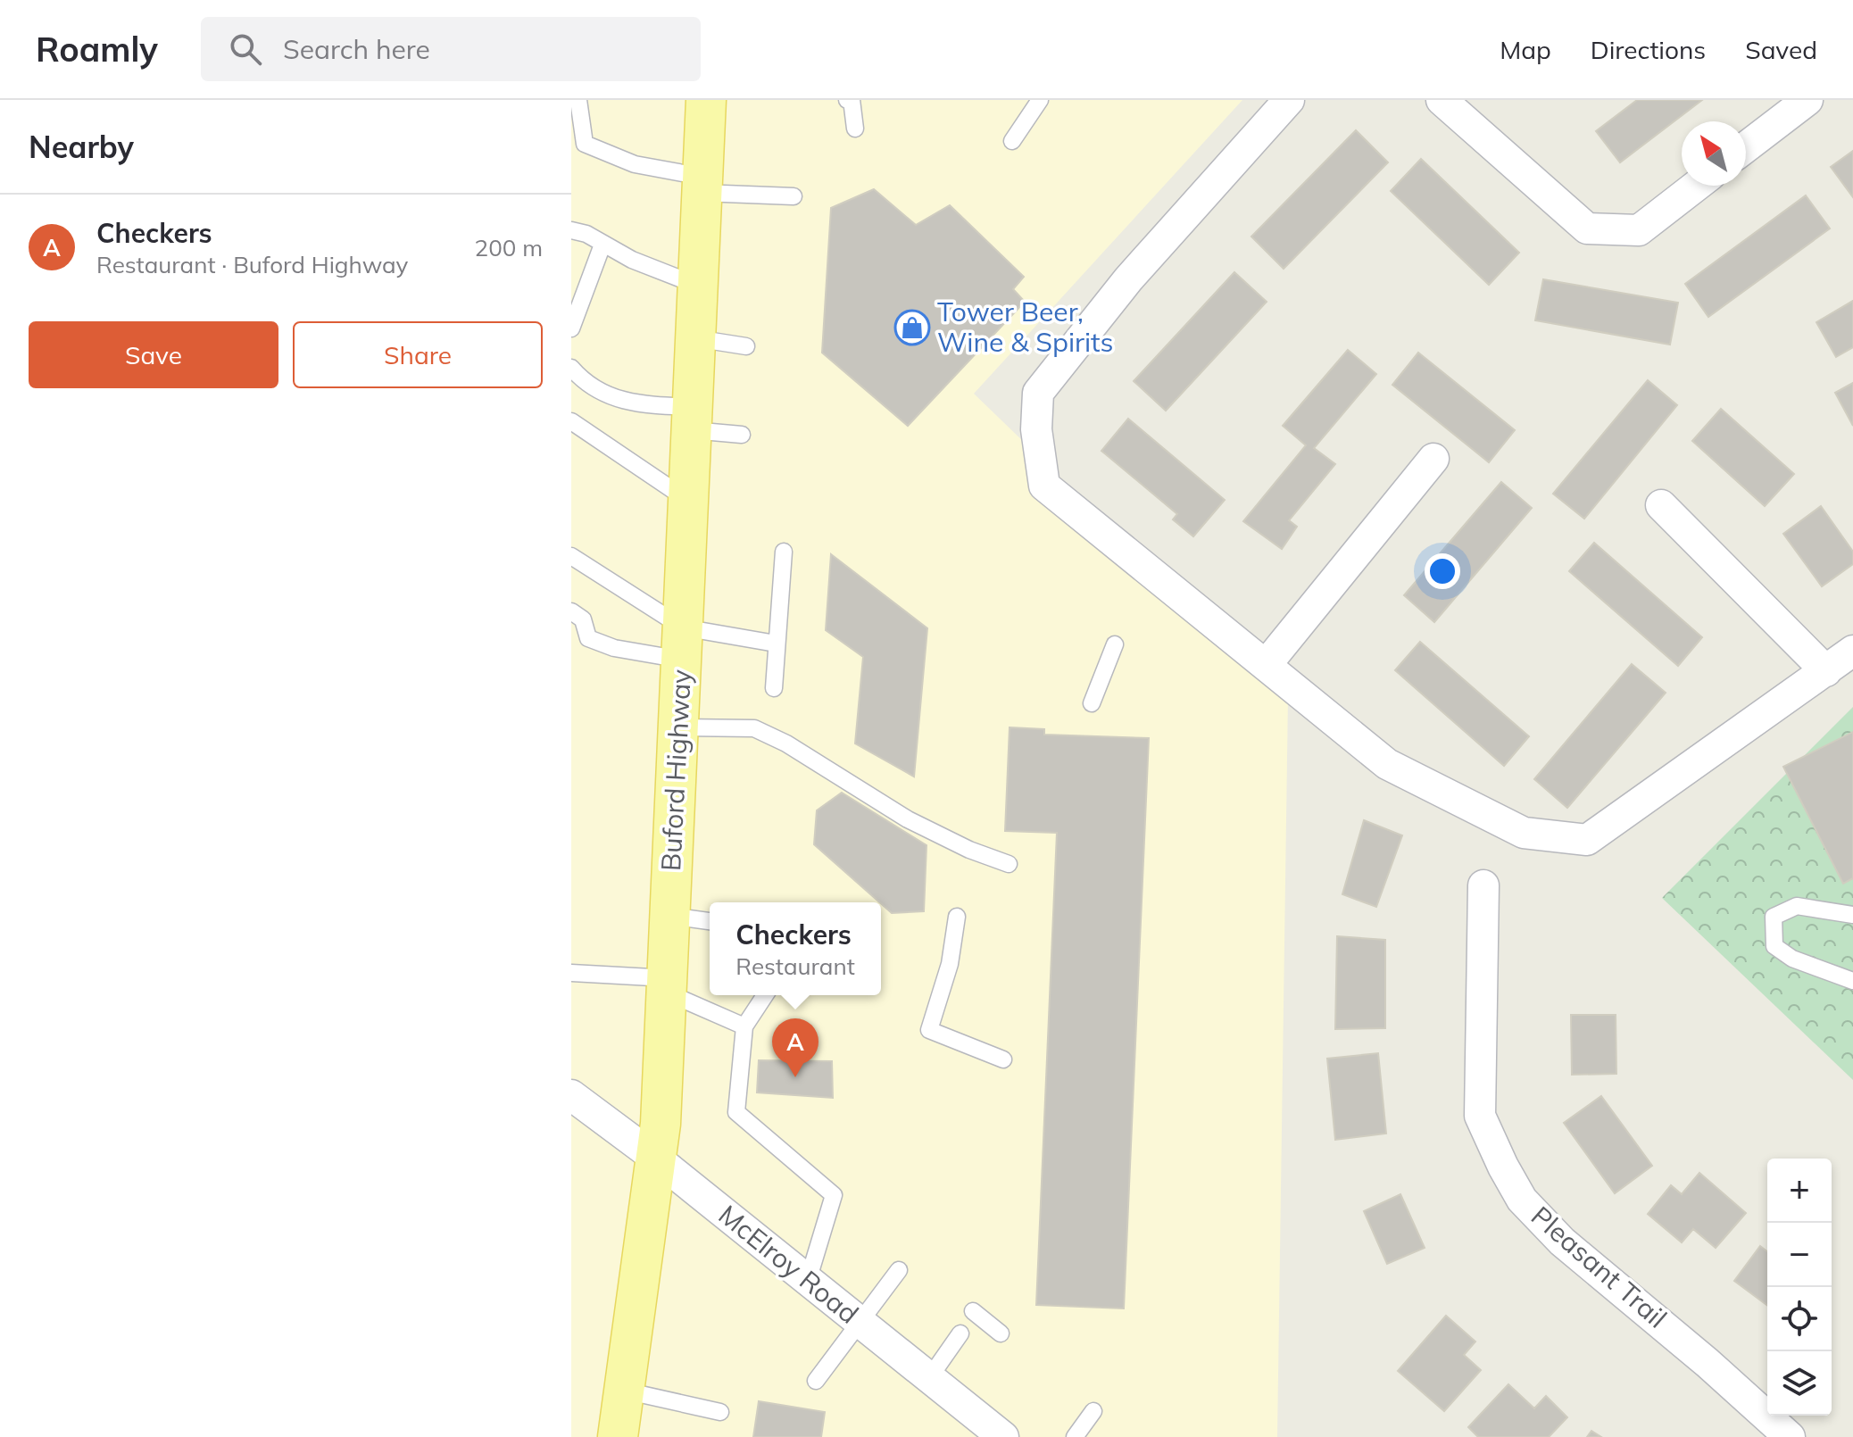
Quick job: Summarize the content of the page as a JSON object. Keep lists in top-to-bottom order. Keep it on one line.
{"streets":{"main road":["Buford Highway"],"street":["McElroy Road","Pleasant Trail"]},"crossings":[["Buford Highway","McElroy Road"]],"places":{"shop":["Tower Beer, Wine & Spirits"]},"north":"top left","page":{"header":"Roamly","search":"Search here","nav":["Map","Directions","Saved"],"heading":"Nearby","list":[{"mark":"A","name":"Checkers","note":"Restaurant · Buford Highway","value":"200 m"}],"buttons":["Save","Share"],"popup":["Checkers","Restaurant"],"pins":"A","map_buttons":["+","−"]}}
